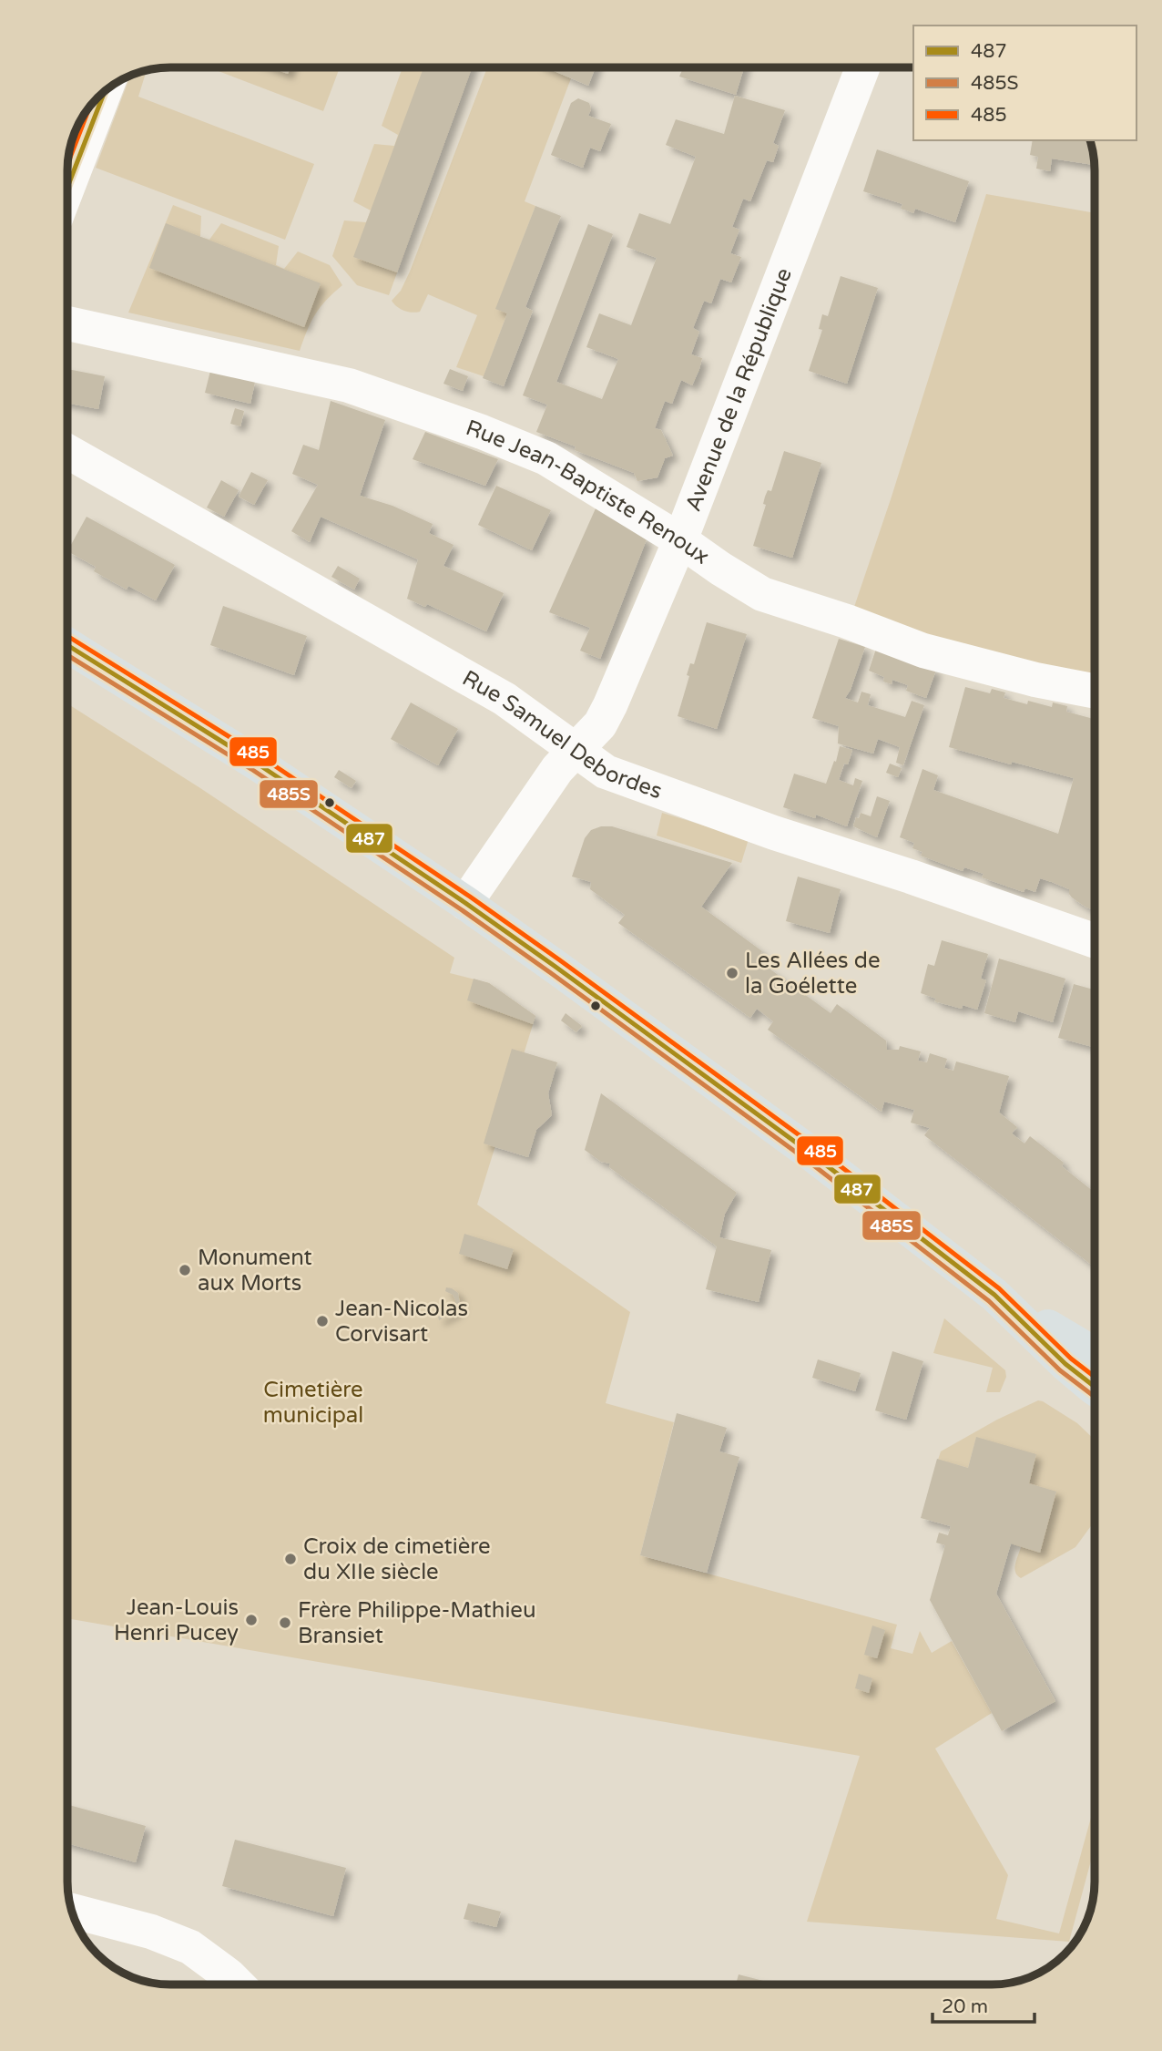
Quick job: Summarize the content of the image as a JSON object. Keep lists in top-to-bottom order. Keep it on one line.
{"streets":{"street":["Avenue de la République","Rue Jean-Baptiste Renoux","Rue Samuel Debordes"]},"crossings":[["Avenue de la République","Rue Jean-Baptiste Renoux"],["Avenue de la République","Rue Samuel Debordes"]],"parks":["Cimetière municipal"],"places":["Les Allées de la Goélette","Monument aux Morts","Jean-Nicolas Corvisart","Croix de cimetière du XIIe siècle","Jean-Louis Henri Pucey","Frère Philippe-Mathieu Bransiet"],"lines":["transit line 487","transit line 485","transit line 485S"],"legend":["487","485S","485"],"scale_bar":"20 m"}
